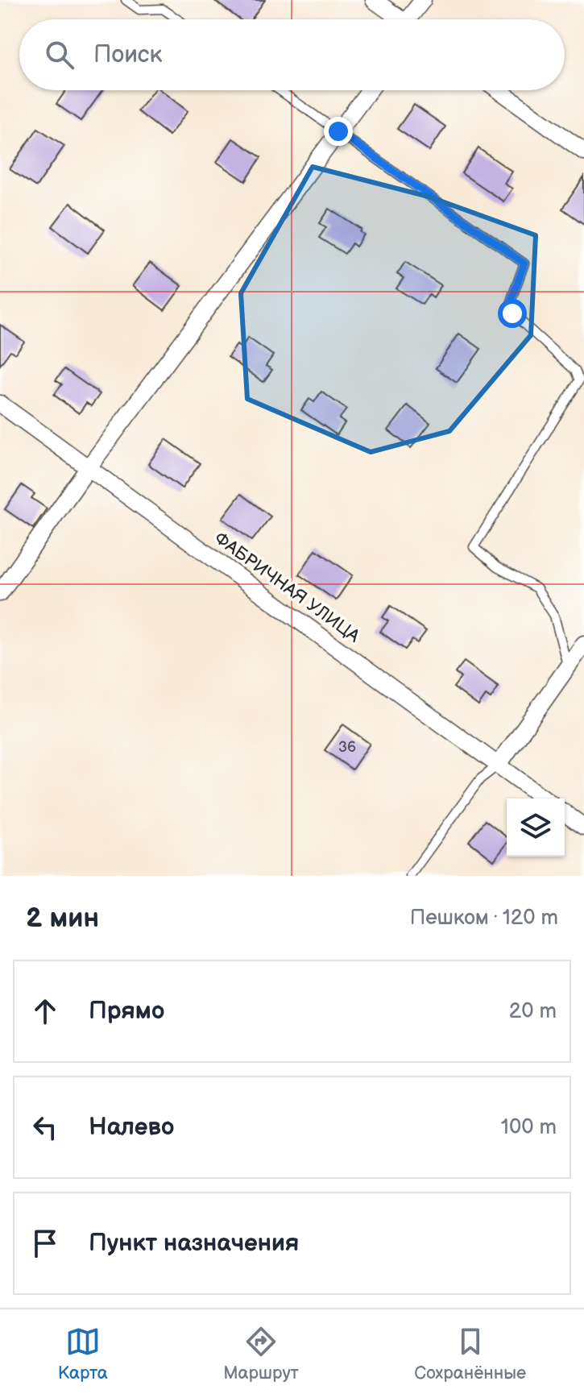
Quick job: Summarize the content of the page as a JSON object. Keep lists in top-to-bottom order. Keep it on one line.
{"streets":{"street":["ФАБРИЧНАЯ УЛИЦА"]},"house_numbers":["36"],"page":{"search":"Поиск","heading":["2 мин","Пешком · 120 m"],"list":[["Прямо","20 m"],["Налево","100 m"],"Пункт назначения"],"nav":["Карта","Маршрут","Сохранённые"]}}
